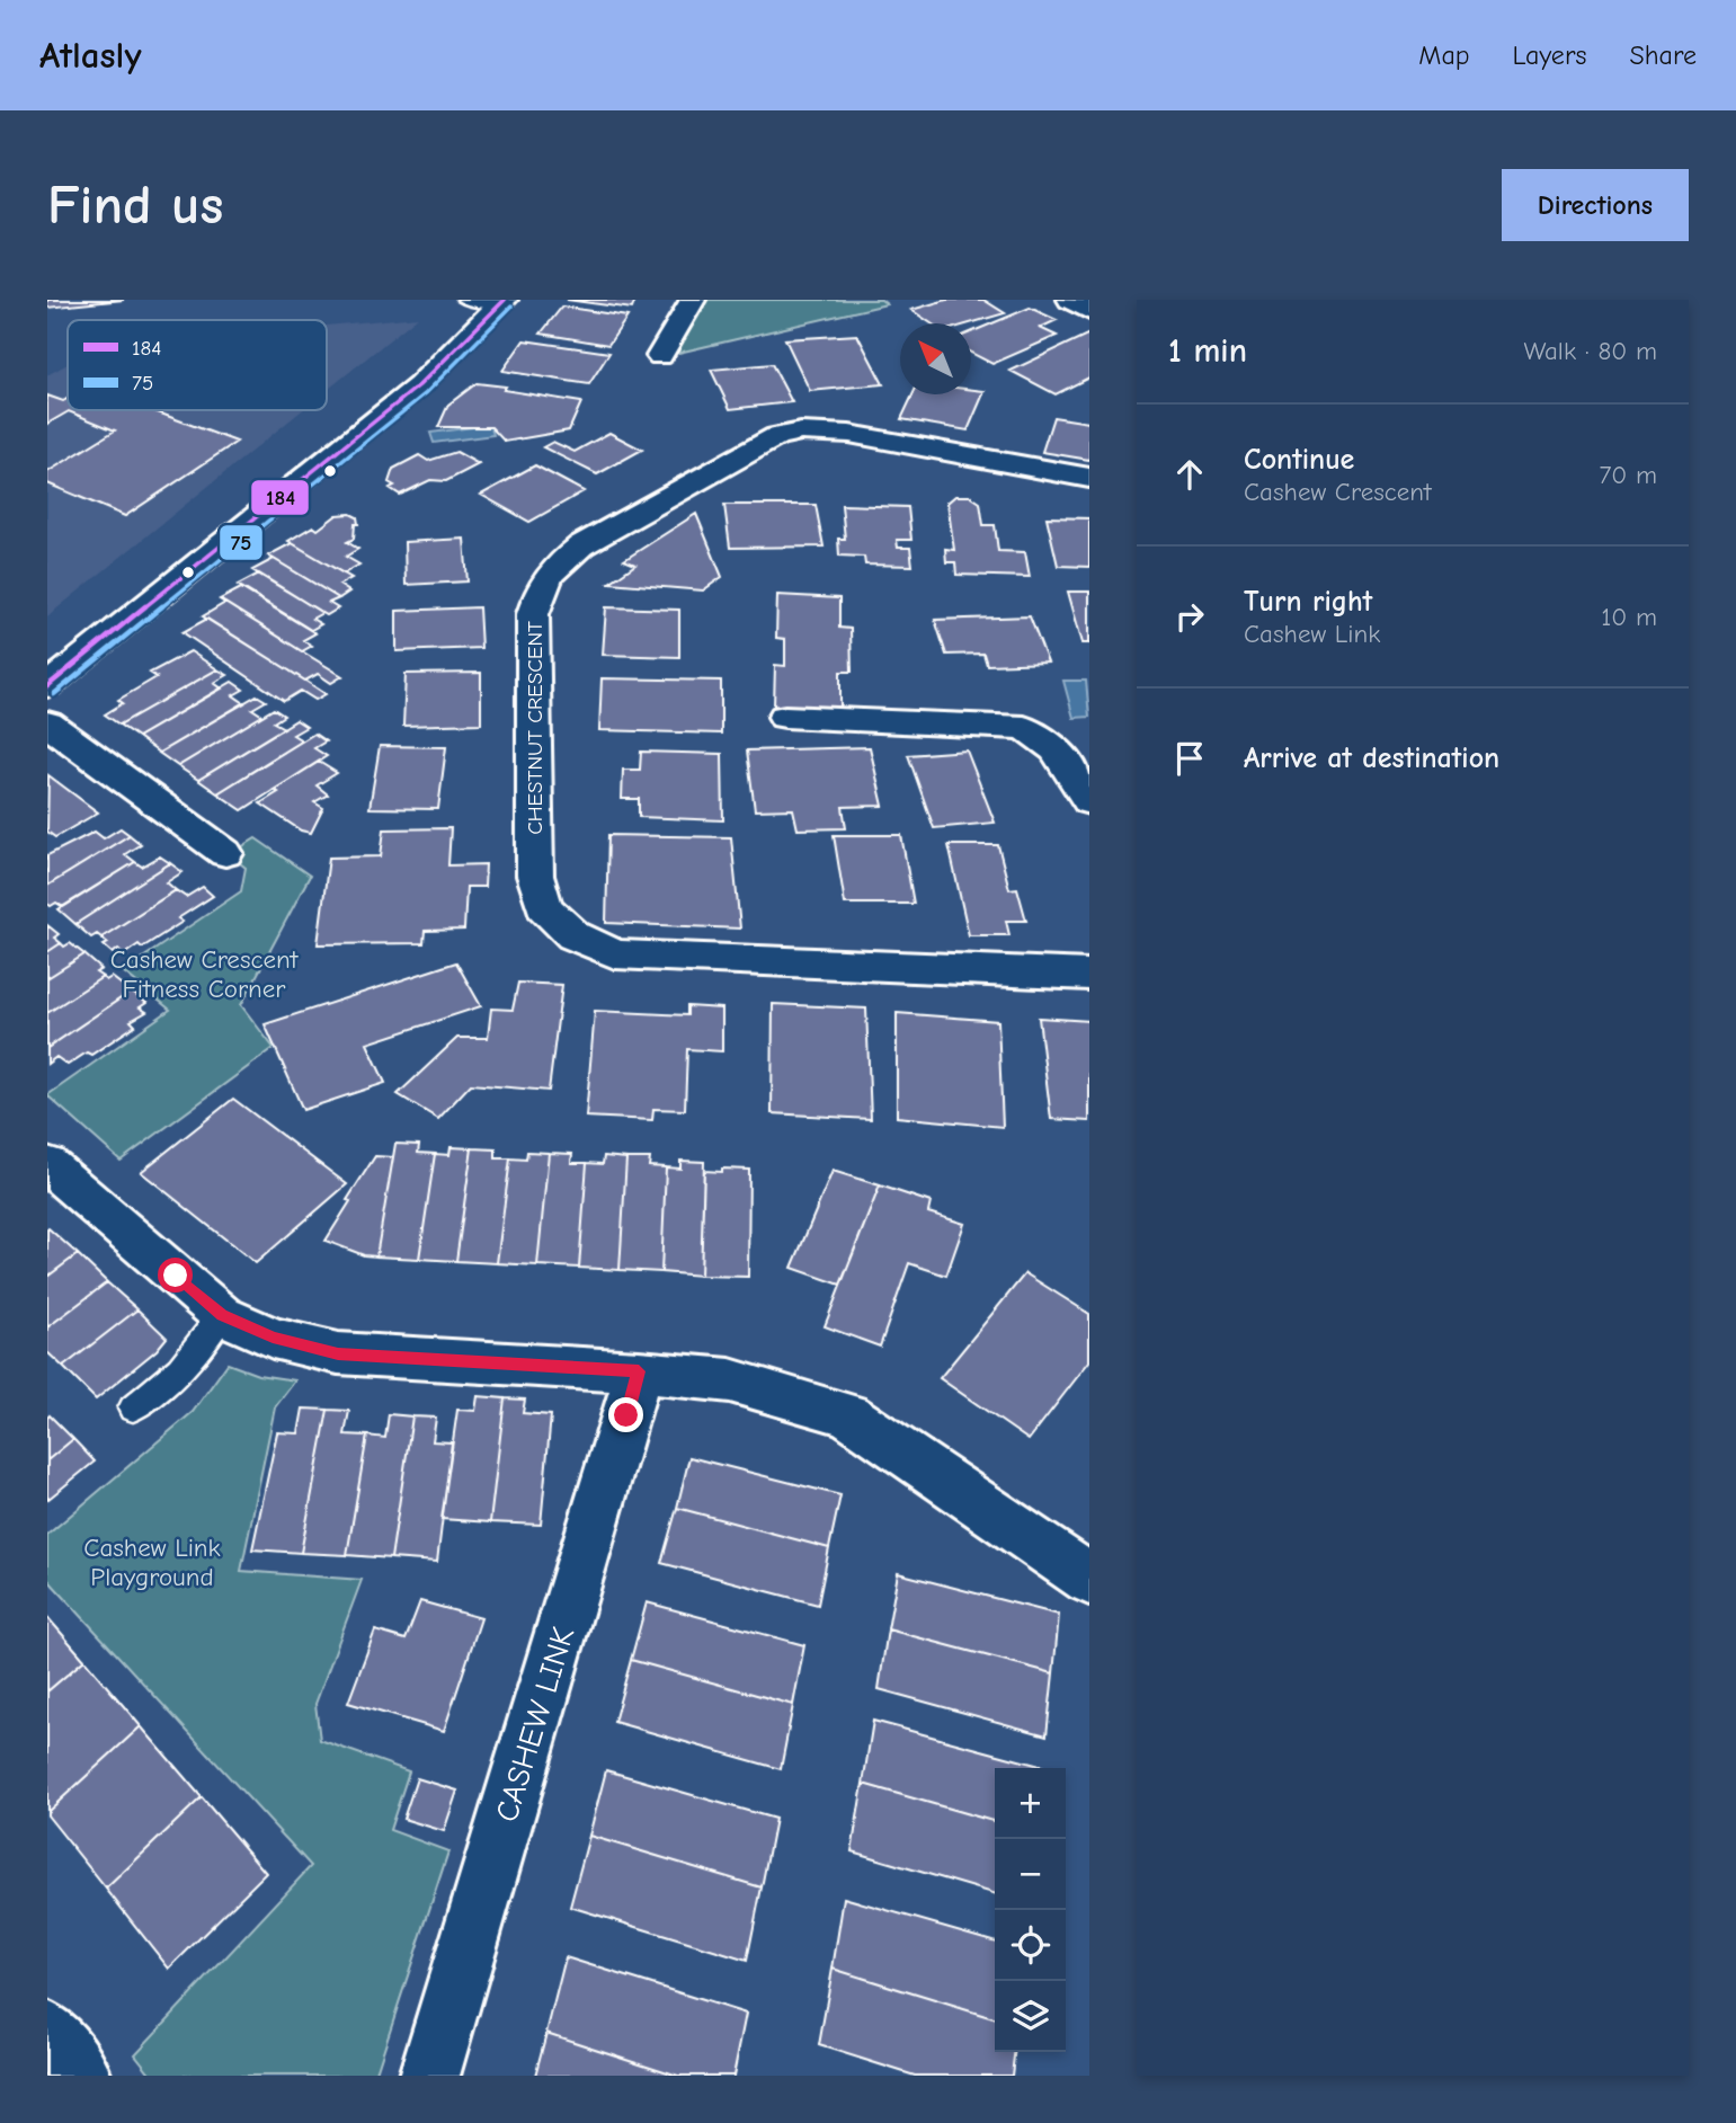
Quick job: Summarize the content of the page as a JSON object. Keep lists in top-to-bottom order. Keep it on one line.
{"streets":{"street":["CHESTNUT CRESCENT","CASHEW LINK"]},"parks":["Cashew Crescent Fitness Corner","Cashew Link Playground"],"lines":["transit line 184","transit line 75"],"legend":["184","75"],"north":"top left","page":{"header":"Atlasly","nav":["Map","Layers","Share"],"buttons":"Directions","title":"Find us","heading":["1 min","Walk · 80 m"],"list":[["Continue","Cashew Crescent","70 m"],["Turn right","Cashew Link","10 m"],"Arrive at destination"],"map_buttons":["+","−"]}}
